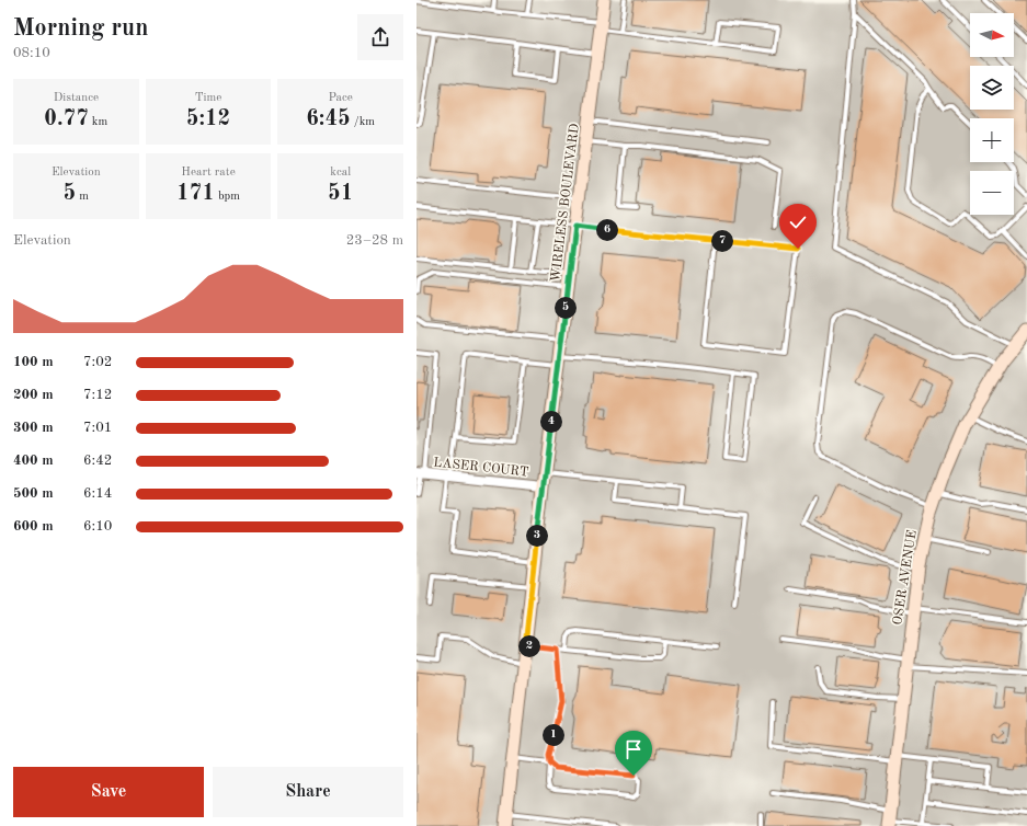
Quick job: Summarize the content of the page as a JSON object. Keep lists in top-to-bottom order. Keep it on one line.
{"streets":{"street":["WIRELESS BOULEVARD","LASER COURT","OSER AVENUE"]},"crossings":[["WIRELESS BOULEVARD","LASER COURT"]],"north":"right","page":{"heading":["Morning run","08:10"],"map_buttons":["+","−"],"stats":[["Distance","0.77 km"],["Time","5:12"],["Pace","6:45 /km"],["Elevation","5 m"],["Heart rate","171 bpm"],["kcal","51"]],"pins":["6","7","5","4","3","2","1"],"chart":["Elevation","23–28 m"],"list":[{"name":"100 m","note":"7:02"},{"name":"200 m","note":"7:12"},{"name":"300 m","note":"7:01"},{"name":"400 m","note":"6:42"},{"name":"500 m","note":"6:14"},{"name":"600 m","note":"6:10"}],"buttons":["Save","Share"]}}
